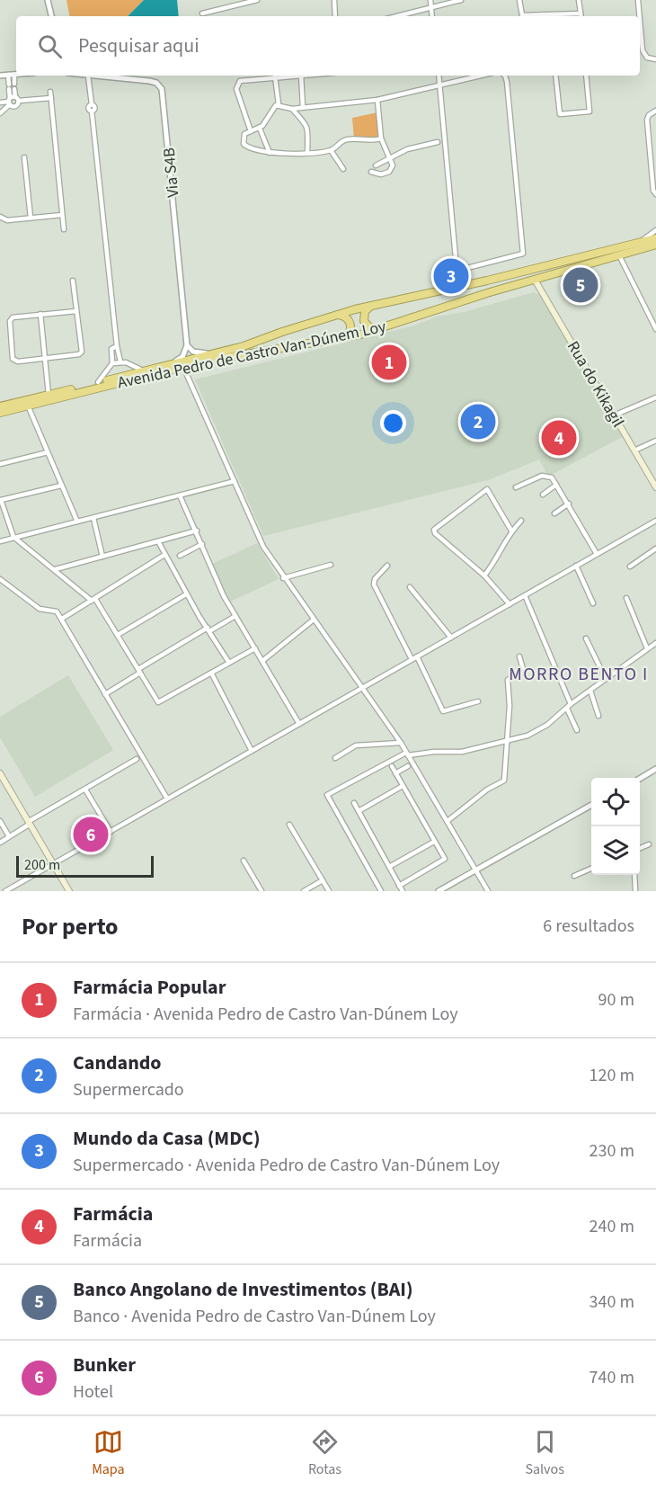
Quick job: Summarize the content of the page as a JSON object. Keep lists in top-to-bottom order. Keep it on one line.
{"streets":{"highway":["Avenida Pedro de Castro Van-Dúnem Loy"],"main road":["Rua do Kikagil"],"street":["Via S4B"]},"crossings":[["Avenida Pedro de Castro Van-Dúnem Loy","Rua do Kikagil"]],"districts":["MORRO BENTO I"],"scale_bar":"200 m","page":{"search":"Pesquisar aqui","pins":["3","5","1","2","4","6"],"scale":"200 m","heading":["Por perto","6 resultados"],"list":[{"mark":"1","name":"Farmácia Popular","note":"Farmácia · Avenida Pedro de Castro Van-Dúnem Loy","value":"90 m"},{"mark":"2","name":"Candando","note":"Supermercado","value":"120 m"},{"mark":"3","name":"Mundo da Casa (MDC)","note":"Supermercado · Avenida Pedro de Castro Van-Dúnem Loy","value":"230 m"},{"mark":"4","name":"Farmácia","note":"Farmácia","value":"240 m"},{"mark":"5","name":"Banco Angolano de Investimentos (BAI)","note":"Banco · Avenida Pedro de Castro Van-Dúnem Loy","value":"340 m"},{"mark":"6","name":"Bunker","note":"Hotel","value":"740 m"}],"nav":["Mapa","Rotas","Salvos"]}}
